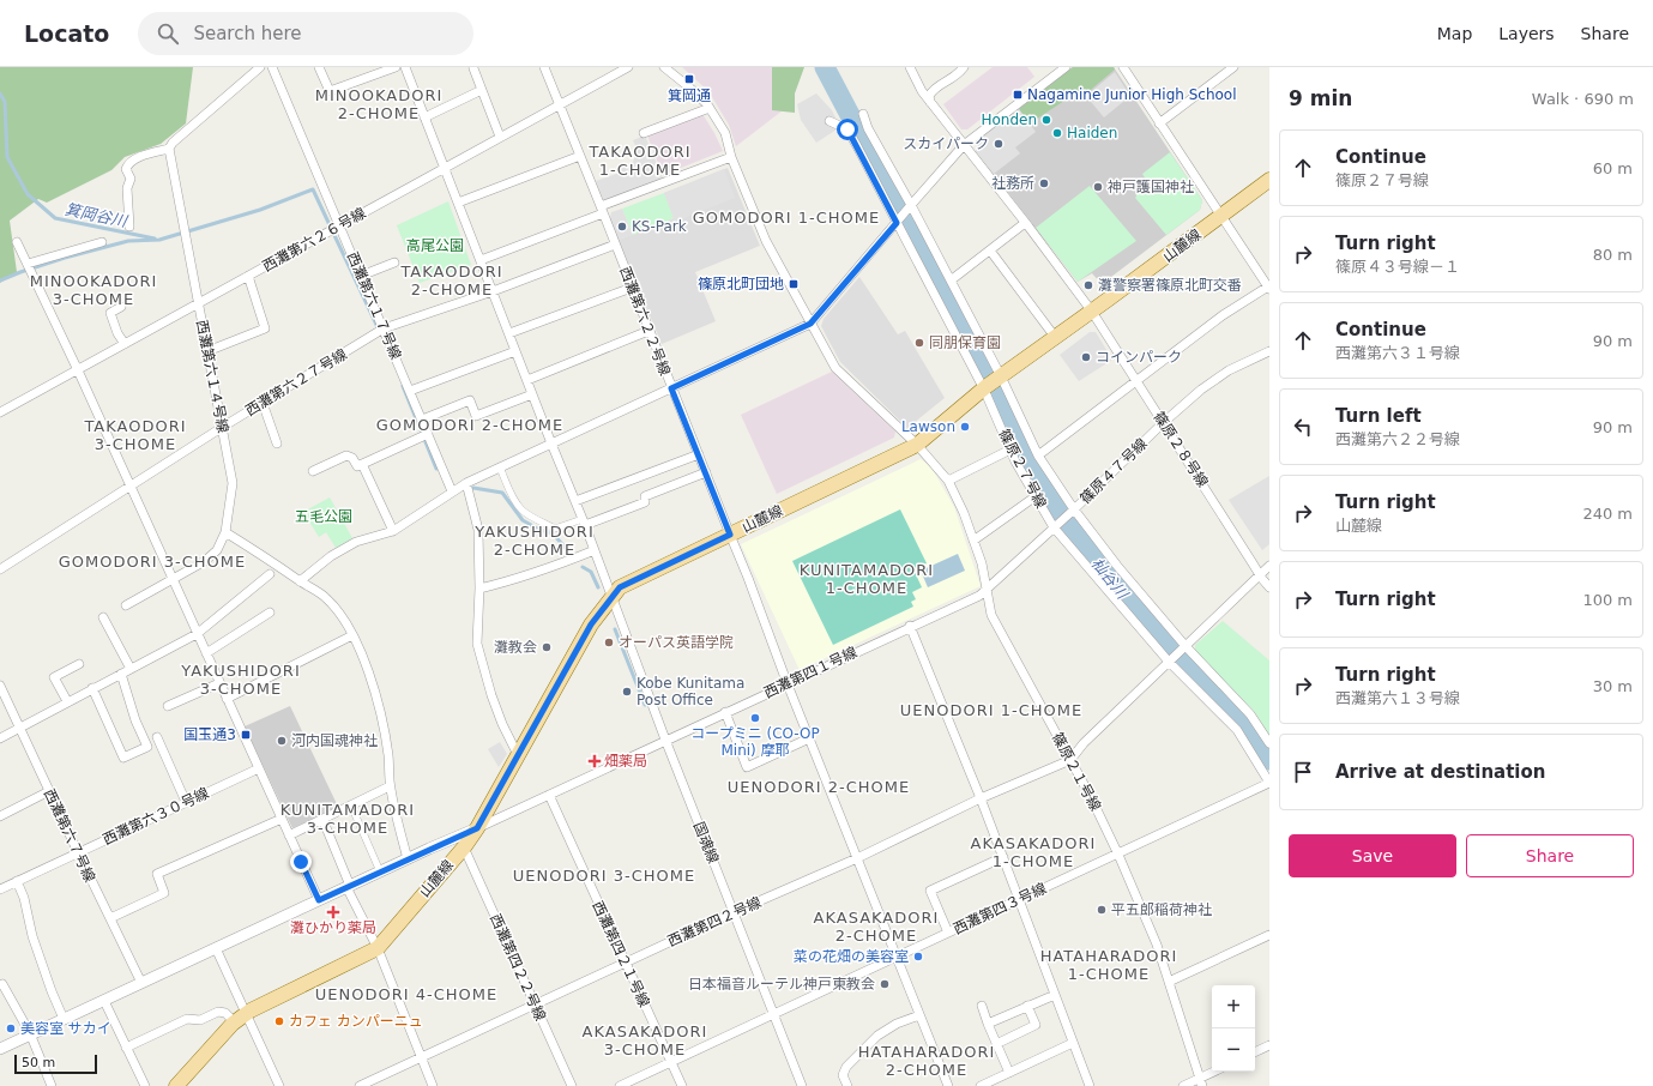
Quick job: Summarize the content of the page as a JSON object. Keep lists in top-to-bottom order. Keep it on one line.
{"streets":{"main road":["山麓線"],"street":["西灘第六２６号線","西灘第六１７号線","西灘第六２２号線","西灘第六１４号線","西灘第六２７号線","篠原２８号線","篠原２７号線","篠原４７号線","西灘第四１号線","篠原２１号線","西灘第六３０号線","西灘第六７号線","国魂線","西灘第四３号線","西灘第四２号線","西灘第四２１号線","西灘第四２２号線"]},"crossings":[["西灘第六２６号線","西灘第六１７号線"],["西灘第六２６号線","西灘第六２２号線"],["西灘第六２６号線","西灘第六１４号線"],["西灘第六２６号線","国魂線"],["山麓線","西灘第六２２号線"],["山麓線","篠原２８号線"],["山麓線","篠原２７号線"],["山麓線","西灘第四１号線"],["山麓線","篠原２１号線"],["山麓線","国魂線"],["山麓線","西灘第四２２号線"],["西灘第六１７号線","西灘第六２７号線"],["西灘第六２２号線","西灘第六２７号線"],["西灘第六２２号線","西灘第四１号線"],["西灘第六２２号線","西灘第四３号線"],["西灘第六２２号線","西灘第四２号線"],["西灘第六１４号線","西灘第六２７号線"],["西灘第六２７号線","国魂線"],["篠原２８号線","篠原４７号線"],["篠原２７号線","篠原４７号線"],["篠原２７号線","西灘第四３号線"],["西灘第四１号線","篠原２１号線"],["西灘第四１号線","国魂線"],["西灘第四１号線","西灘第四２１号線"],["篠原２１号線","西灘第四３号線"],["篠原２１号線","西灘第四２号線"],["西灘第六３０号線","西灘第六７号線"],["国魂線","西灘第四３号線"],["国魂線","西灘第四２号線"],["西灘第四３号線","西灘第四２１号線"],["西灘第四２号線","西灘第四２１号線"],["西灘第四２号線","西灘第四２２号線"]],"districts":["MINOOKADORI 2-CHOME","TAKAODORI 1-CHOME","GOMODORI 1-CHOME","TAKAODORI 2-CHOME","MINOOKADORI 3-CHOME","GOMODORI 2-CHOME","TAKAODORI 3-CHOME","YAKUSHIDORI 2-CHOME","GOMODORI 3-CHOME","KUNITAMADORI 1-CHOME","YAKUSHIDORI 3-CHOME","UENODORI 1-CHOME","UENODORI 2-CHOME","KUNITAMADORI 3-CHOME","AKASAKADORI 1-CHOME","UENODORI 3-CHOME","AKASAKADORI 2-CHOME","HATAHARADORI 1-CHOME","UENODORI 4-CHOME","AKASAKADORI 3-CHOME","HATAHARADORI 2-CHOME"],"water":["箕岡谷川","杣谷川"],"parks":["高尾公園","五毛公園"],"places":{"transit":["箕岡通","Nagamine Junior High School","篠原北町団地","国玉通3"],"other":["Honden","Haiden","スカイパーク","社務所","神戸護国神社","KS-Park","灘警察署篠原北町交番","同朋保育園","コインパーク","Lawson","オーパス英語学院","灘教会","Kobe Kunitama Post Office","コープミニ (CO-OP Mini) 摩耶","河内国魂神社","平五郎稲荷神社","菜の花畑の美容室","日本福音ルーテル神戸東教会","カフェ カンパーニュ","美容室 サカイ"],"health":["畑薬局","灘ひかり薬局"]},"scale_bar":"50 m","page":{"header":"Locato","search":"Search here","nav":["Map","Layers","Share"],"heading":["9 min","Walk · 690 m"],"list":[["Continue","篠原２７号線","60 m"],["Turn right","篠原４３号線－１","80 m"],["Continue","西灘第六３１号線","90 m"],["Turn left","西灘第六２２号線","90 m"],["Turn right","山麓線","240 m"],["Turn right","100 m"],["Turn right","西灘第六１３号線","30 m"],"Arrive at destination"],"buttons":["Save","Share"],"map_buttons":["+","−"],"scale":"50 m"}}
